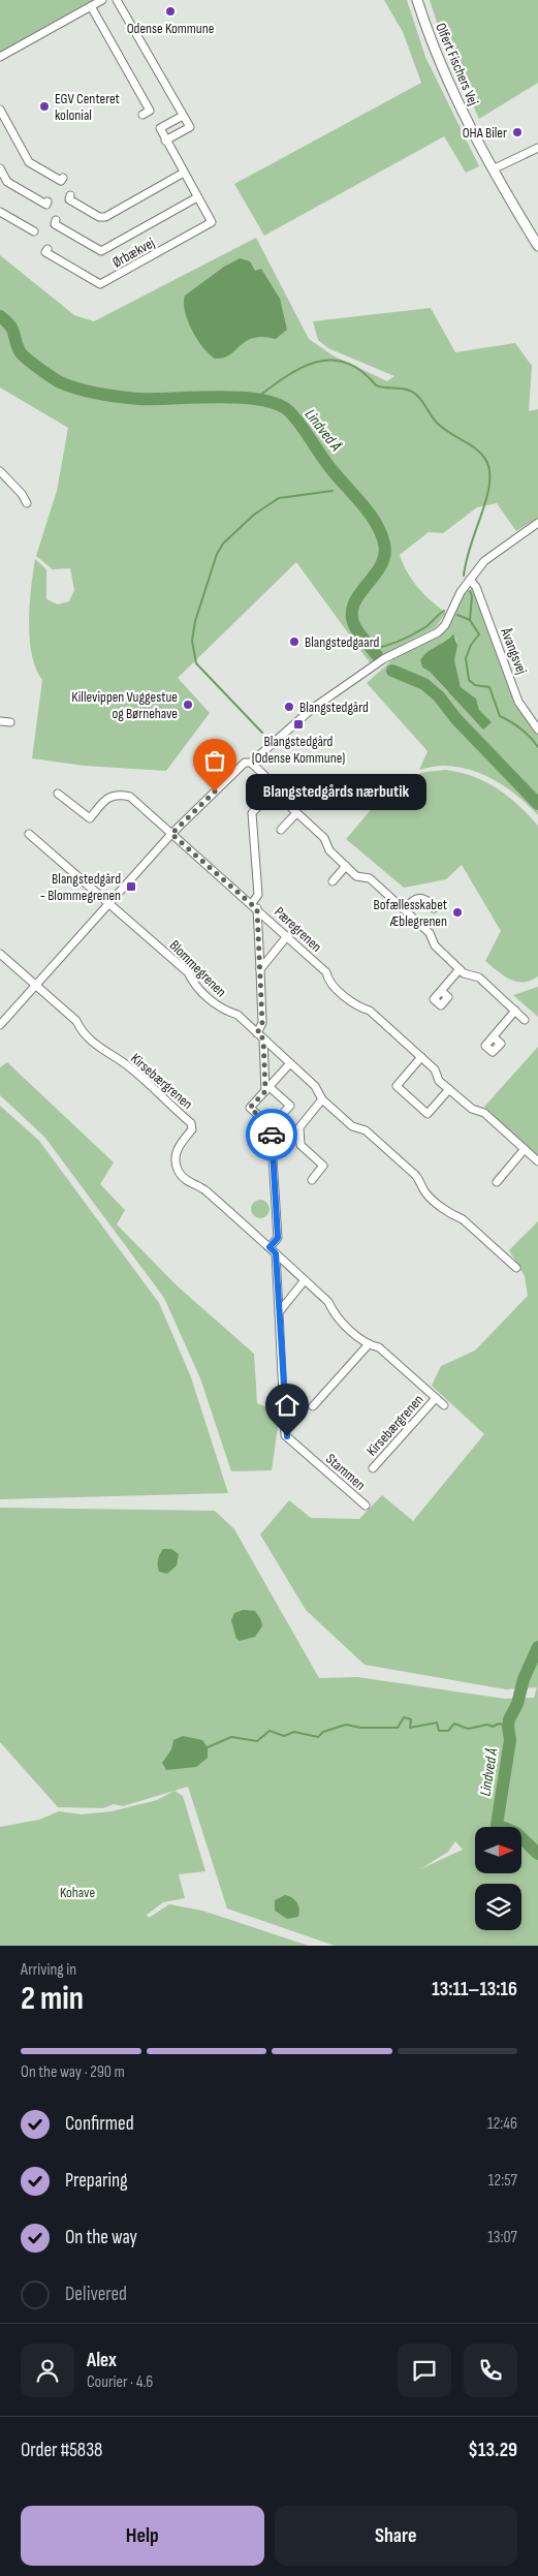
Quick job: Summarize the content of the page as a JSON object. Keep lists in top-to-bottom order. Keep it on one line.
{"streets":{"street":["Olfert Fischers Vej","Ørbækvej","Åvangsvej","Pæregrenen","Blommegrenen","Kirsebærgrenen","Stammen"]},"crossings":[["Kirsebærgrenen","Stammen"]],"water":["Lindved Å"],"parks":["Kohave"],"places":{"other":["Odense Kommune","EGV Centeret kolonial","OHA Biler","Blangstedgaard","Killevippen Vuggestue og Børnehave","Blangstedgård","Blangstedgårds nærbutik","Bofællesskabet Æblegrenen"],"transit":["Blangstedgård (Odense Kommune)","Blangstedgård - Blommegrenen"]},"north":"right","page":{"bubble":"Blangstedgårds nærbutik","heading":["2 min","Arriving in","13:11–13:16"],"panel":["Alex","Courier · 4.6","Order #5838","$13.29"],"bar":"On the way · 290 m","list":[["Confirmed","12:46"],["Preparing","12:57"],["On the way","13:07"],"Delivered"],"buttons":["Help","Share"]}}
